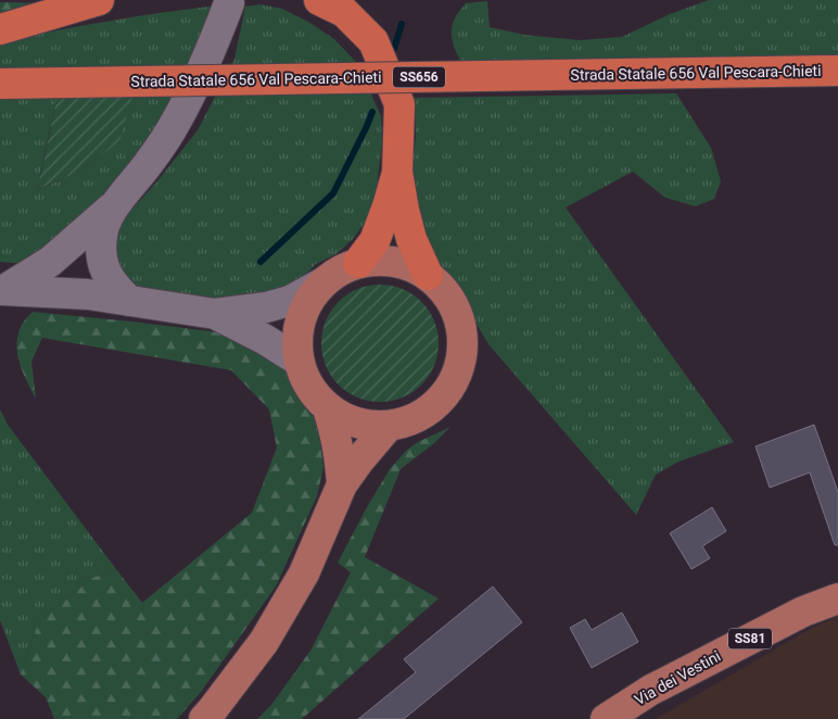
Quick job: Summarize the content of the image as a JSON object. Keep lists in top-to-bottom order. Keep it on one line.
{"streets":{"highway":["Strada Statale 656 Val Pescara-Chieti","SS656"],"main road":["SS81","Via dei Vestini"]}}
